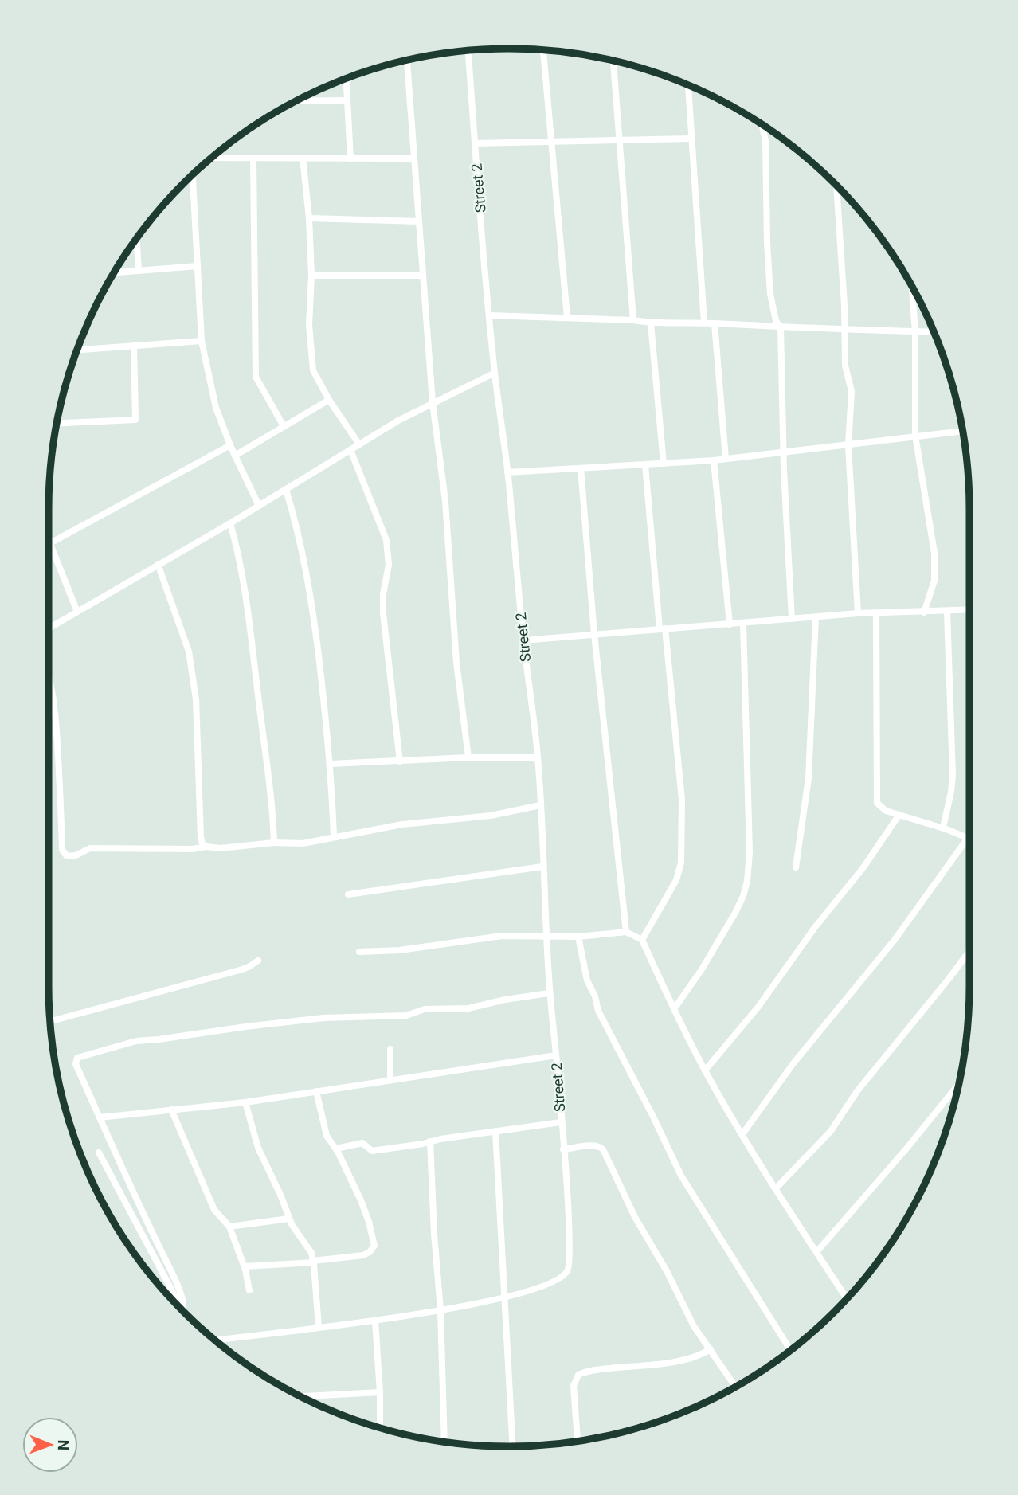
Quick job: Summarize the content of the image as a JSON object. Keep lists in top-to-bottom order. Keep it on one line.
{"streets":{"street":["Street 2"]},"north":"right"}
